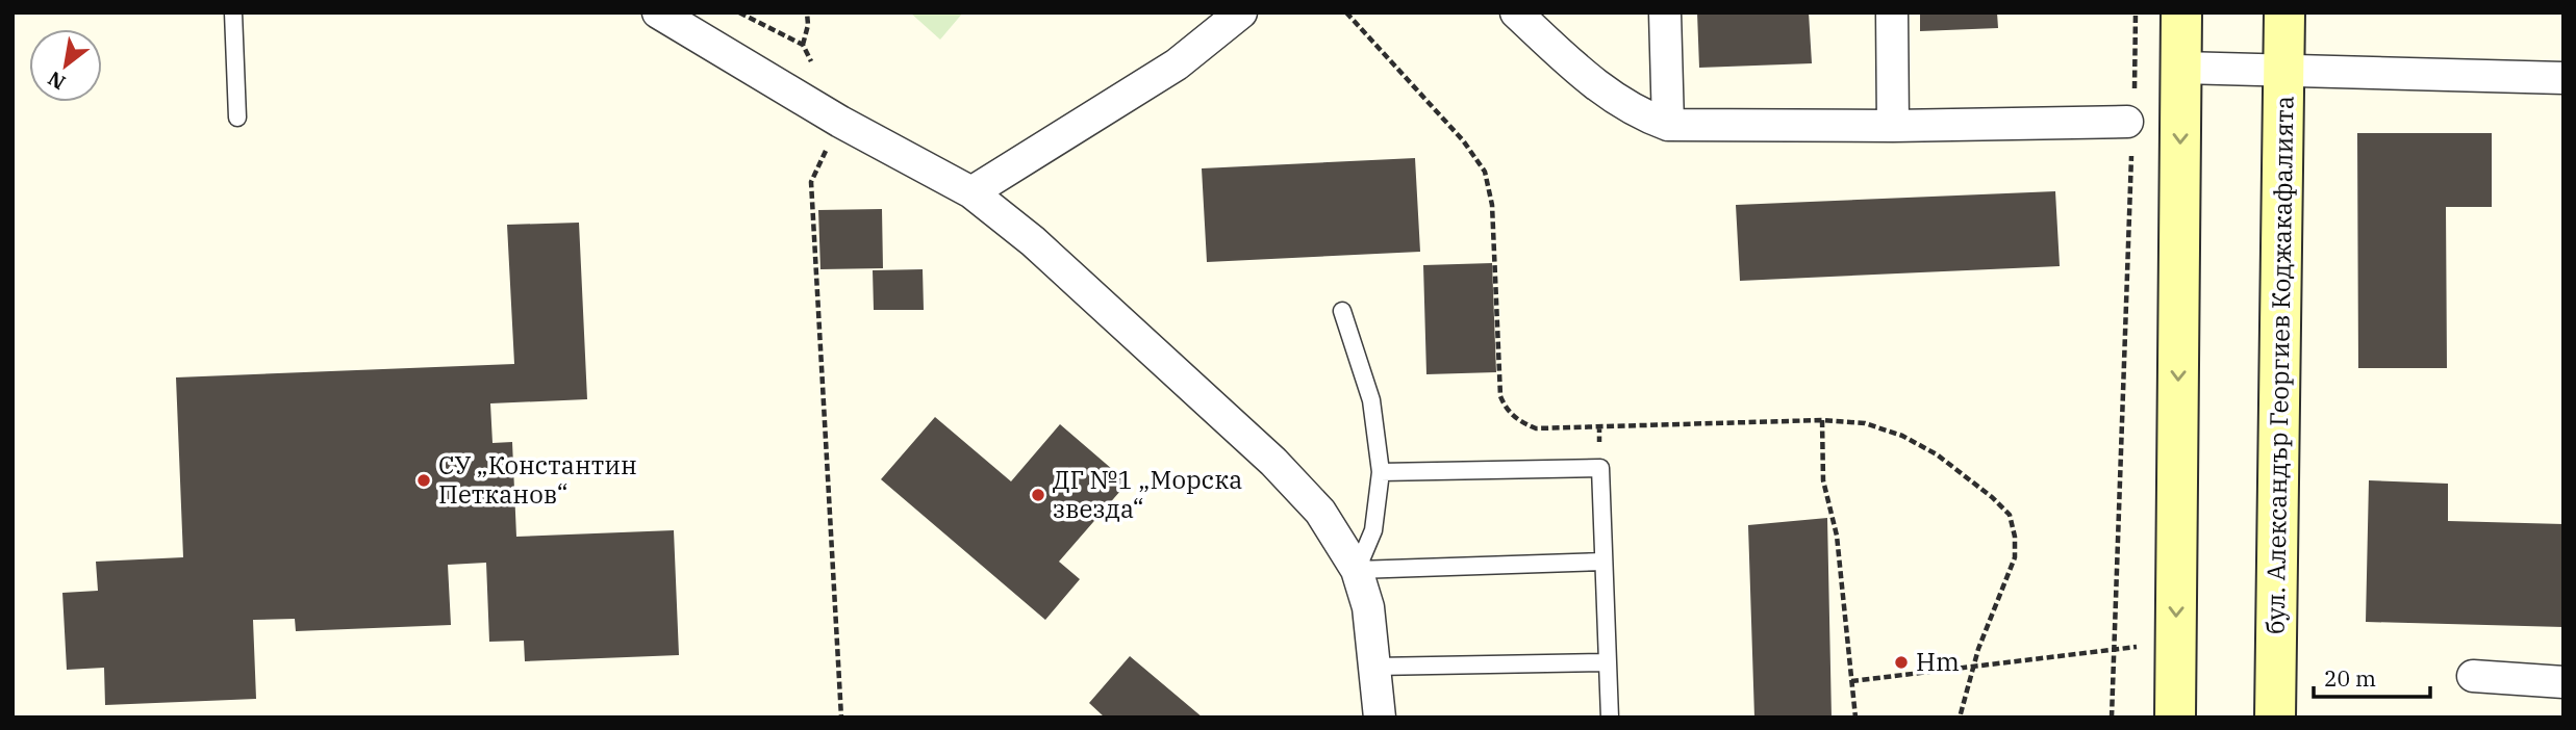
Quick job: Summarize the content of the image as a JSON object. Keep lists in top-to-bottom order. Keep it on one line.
{"streets":{"main road":["бул. Александър Георгиев Коджакафалията"]},"places":["СУ „Константин Петканов“","ДГ №1 „Морска звезда“","Hm"],"scale_bar":"20 m","north":"bottom left"}
